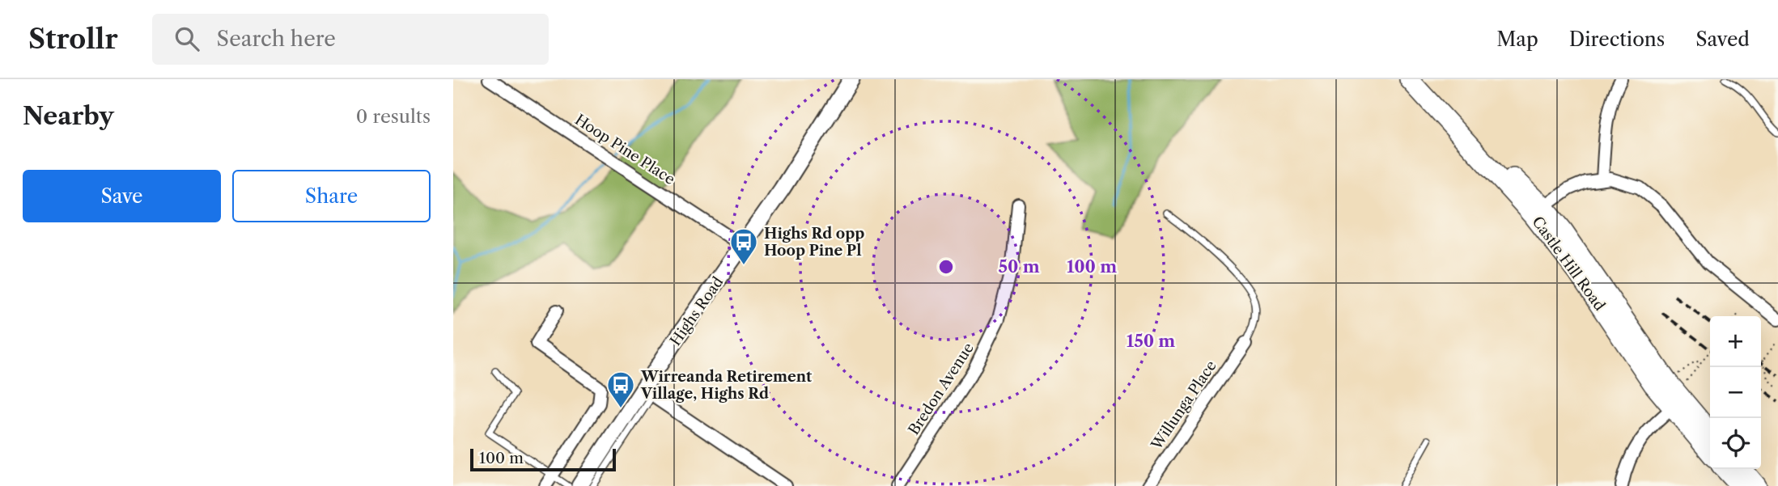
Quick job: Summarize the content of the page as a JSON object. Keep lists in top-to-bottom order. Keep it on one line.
{"streets":{"main road":["Castle Hill Road"],"street":["Hoop Pine Place","Highs Road","Bredon Avenue","Willunga Place"]},"crossings":[["Hoop Pine Place","Highs Road"]],"places":{"bus stop":["Highs Rd opp Hoop Pine Pl","Wirreanda Retirement Village, Highs Rd"]},"scale_bar":"100 m","page":{"header":"Strollr","search":"Search here","nav":["Map","Directions","Saved"],"heading":["Nearby","0 results"],"buttons":["Save","Share"],"map_buttons":["+","−"],"scale":"100 m"},"rings":["50 m","100 m","150 m"]}
